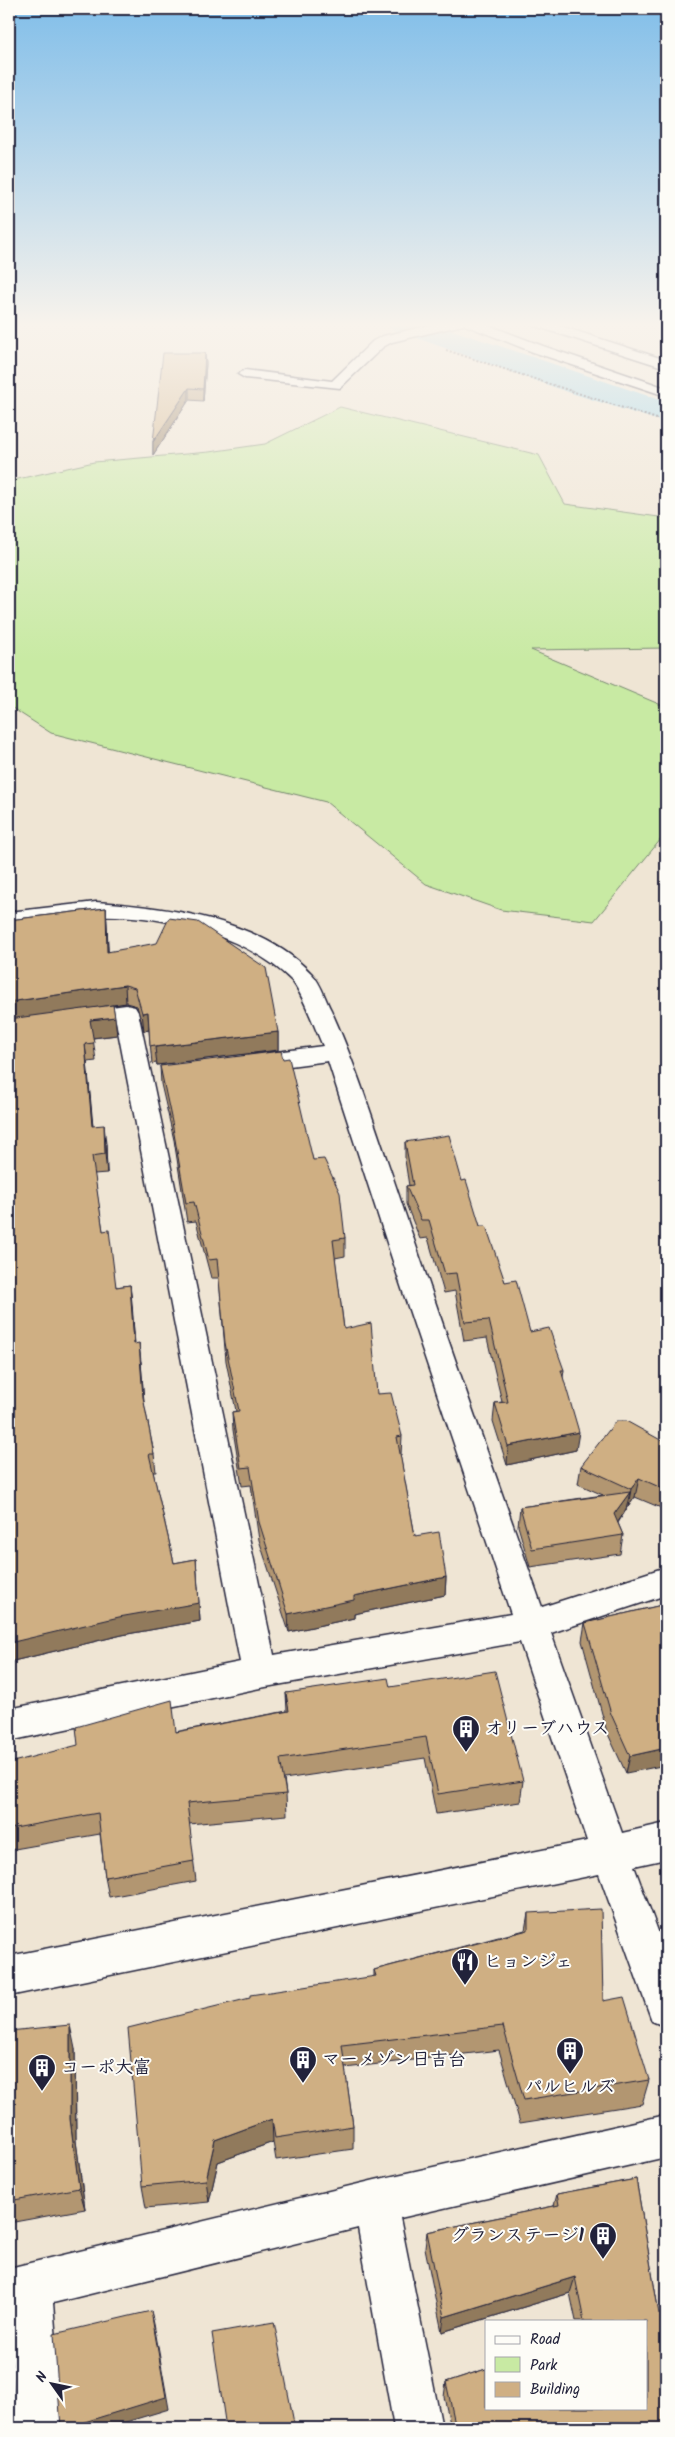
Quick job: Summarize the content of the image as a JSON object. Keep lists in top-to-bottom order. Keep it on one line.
{"places":{"building":["オリーブハウス","パルヒルズ","マーメゾン日吉台","コーポ大富","グランステージ1"],"restaurant":["ヒョンジェ"]},"legend":["Road","Park","Building"],"north":"top left"}
